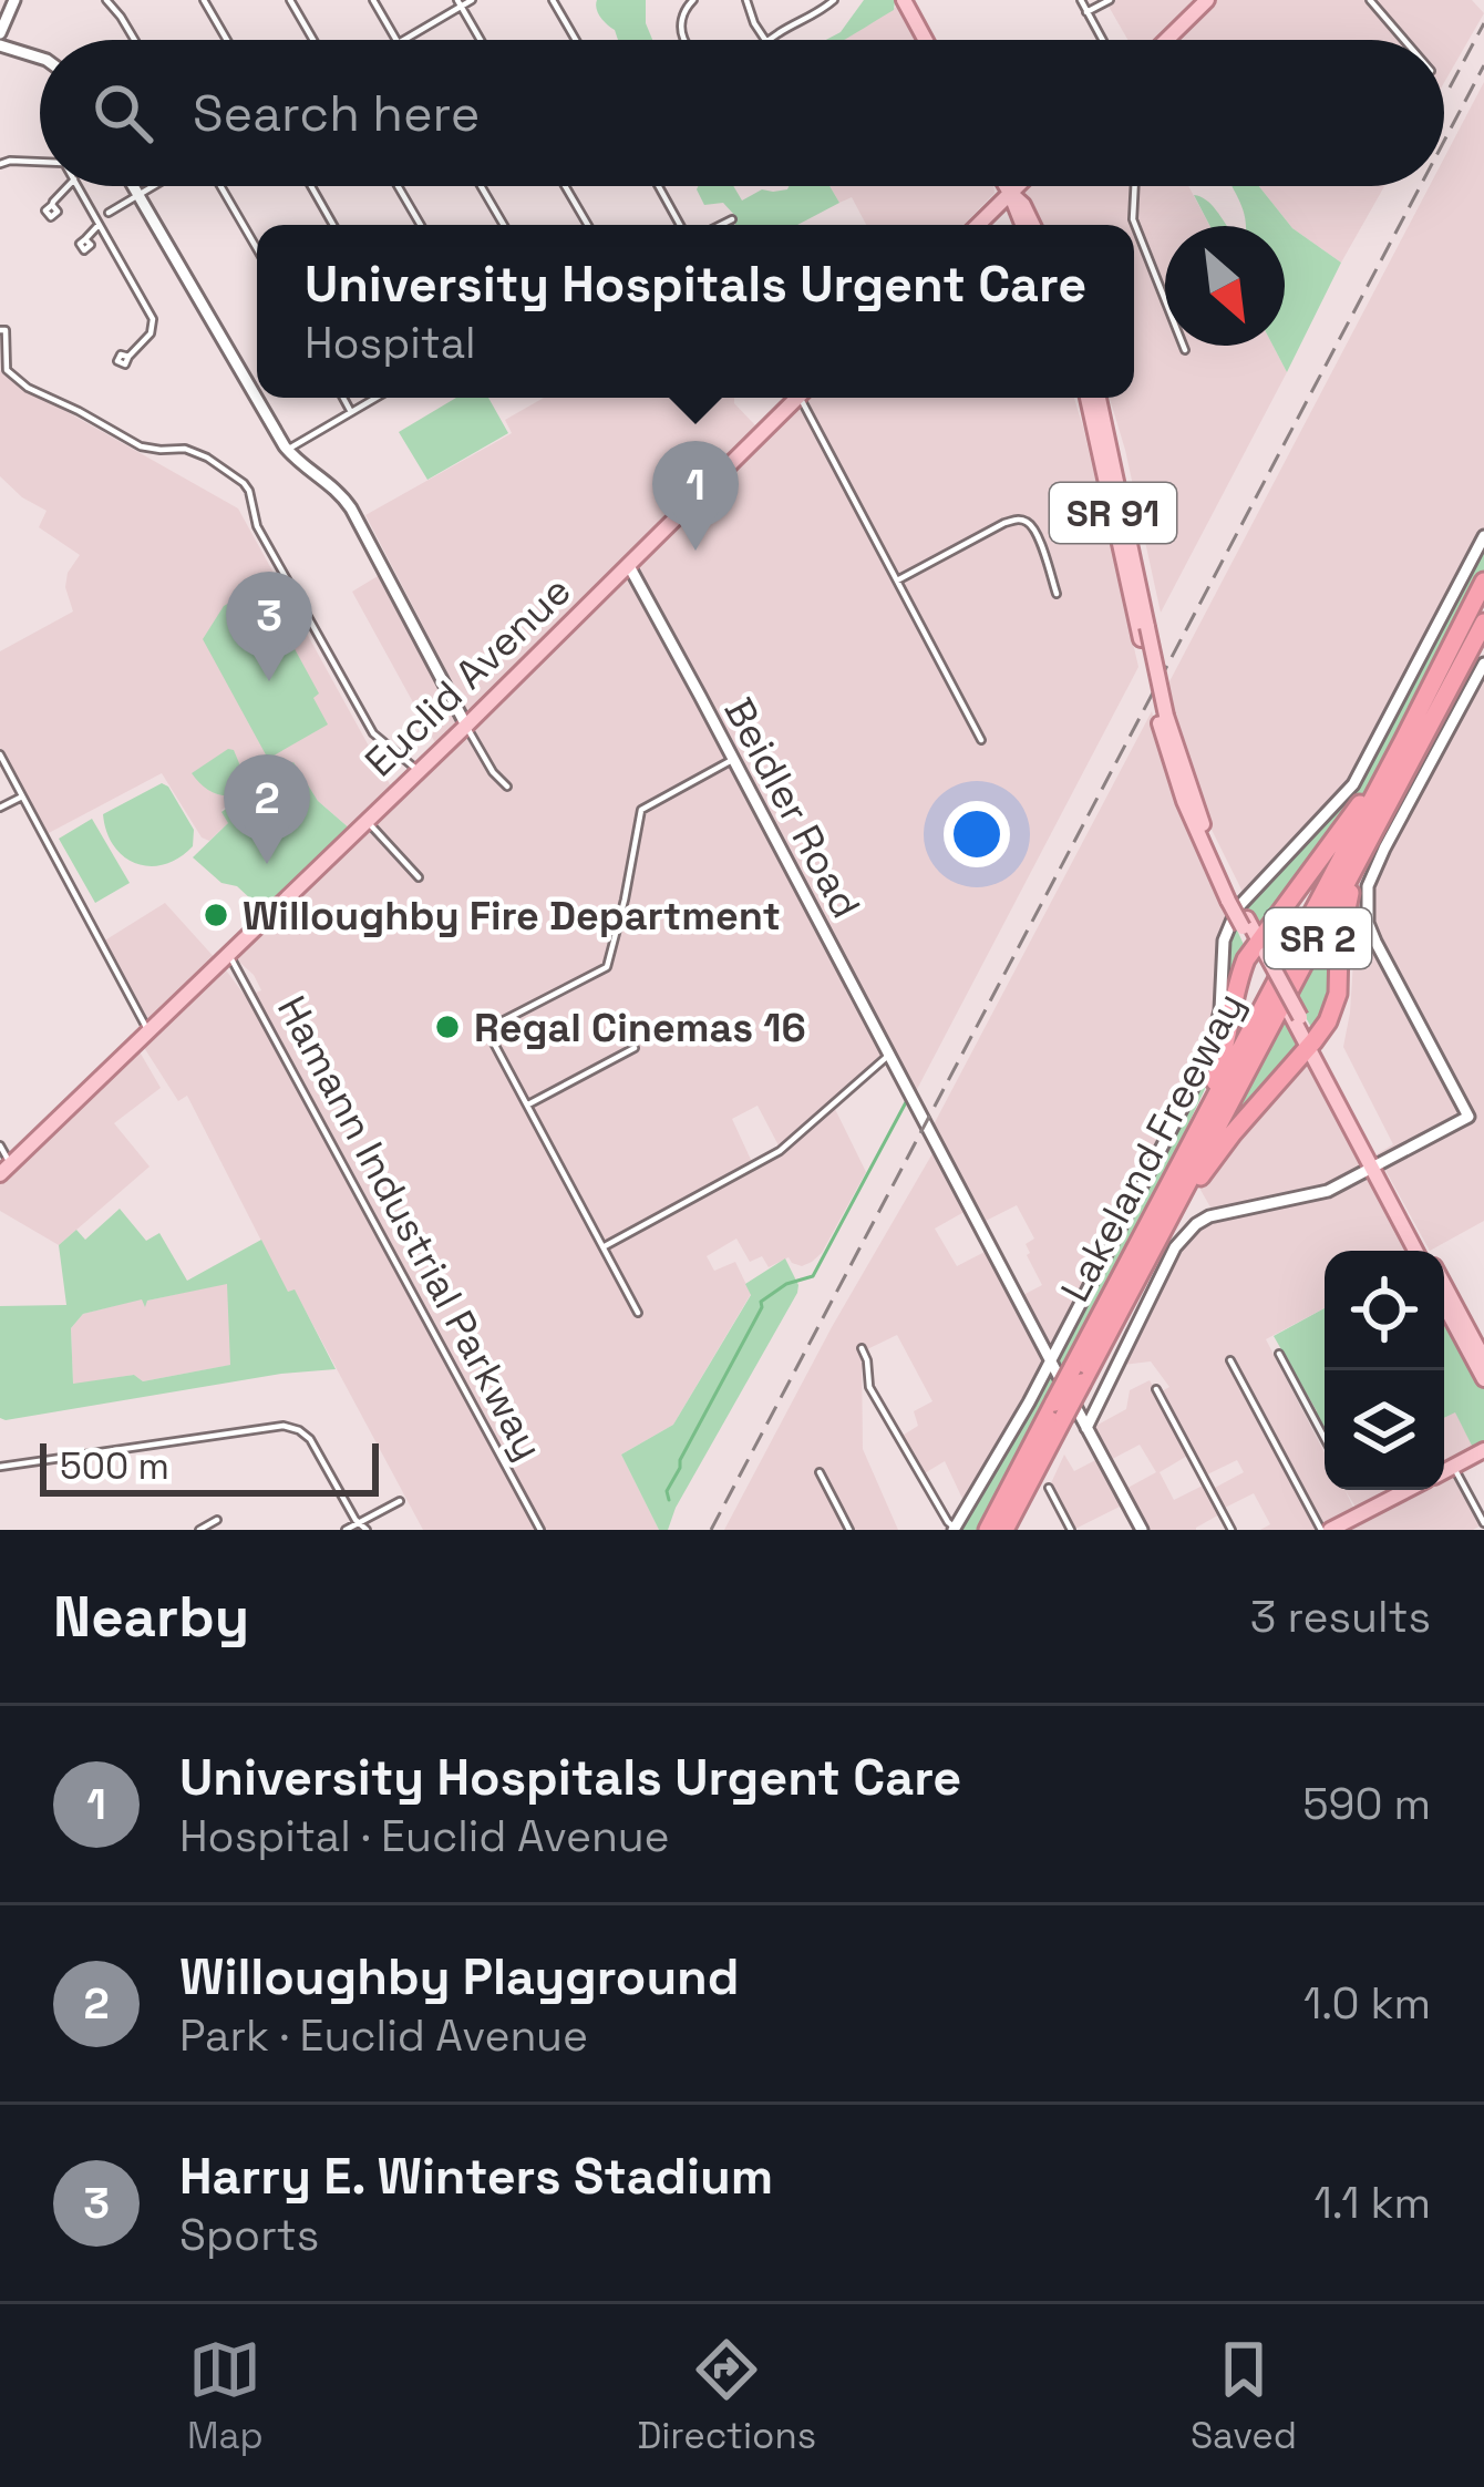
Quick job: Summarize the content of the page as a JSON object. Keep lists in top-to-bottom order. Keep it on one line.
{"streets":{"highway":["SR 2","Lakeland Freeway"],"main road":["SR 91","Euclid Avenue"],"street":["Beidler Road","Hamann Industrial Parkway"]},"crossings":[["Euclid Avenue","Beidler Road"],["Euclid Avenue","Hamann Industrial Parkway"]],"places":["Willoughby Fire Department","Regal Cinemas 16"],"scale_bar":"500 m","north":"bottom right","page":{"search":"Search here","popup":["University Hospitals Urgent Care","Hospital"],"pins":["1","3","2"],"scale":"500 m","heading":["Nearby","3 results"],"list":[{"mark":"1","name":"University Hospitals Urgent Care","note":"Hospital · Euclid Avenue","value":"590 m"},{"mark":"2","name":"Willoughby Playground","note":"Park · Euclid Avenue","value":"1.0 km"},{"mark":"3","name":"Harry E. Winters Stadium","note":"Sports","value":"1.1 km"}],"nav":["Map","Directions","Saved"]}}
